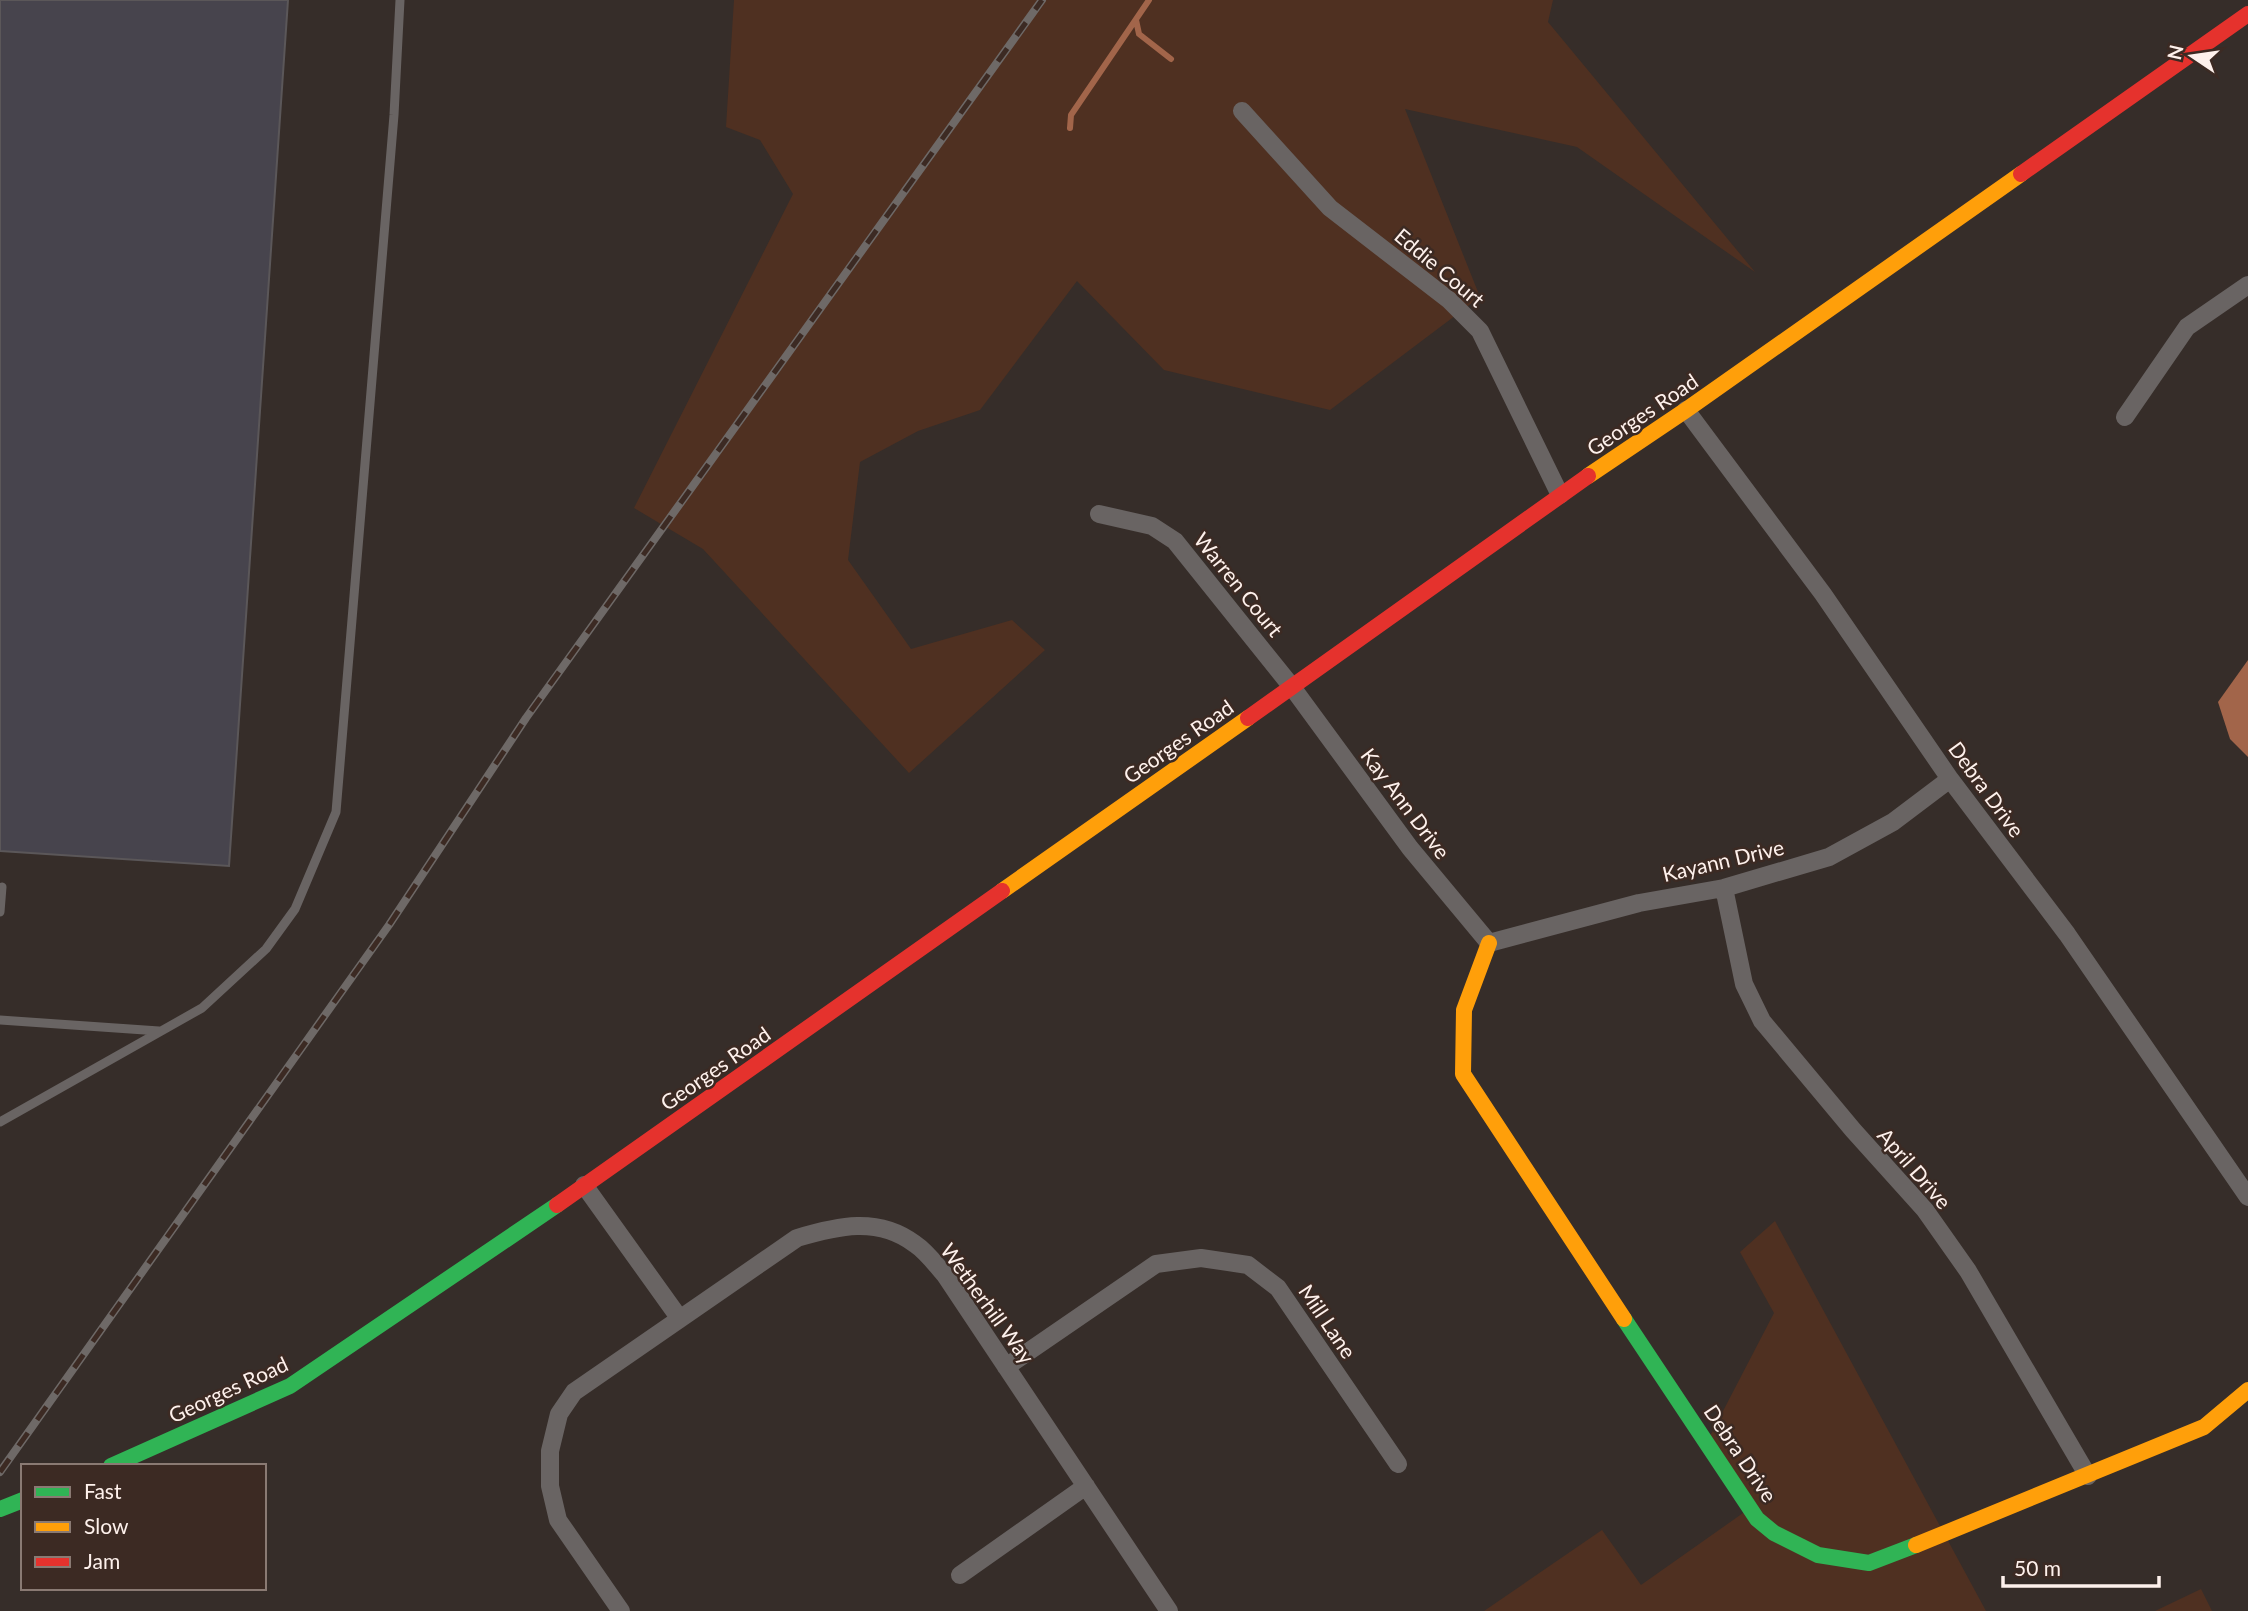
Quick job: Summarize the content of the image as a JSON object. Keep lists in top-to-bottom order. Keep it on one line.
{"streets":{"street":["Eddie Court","Georges Road","Warren Court","Debra Drive","Kay Ann Drive","Kayann Drive","April Drive","Wetherhill Way","Mill Lane"]},"crossings":[["Eddie Court","Georges Road"],["Georges Road","Warren Court"],["Georges Road","Debra Drive"],["Georges Road","Kay Ann Drive"],["Warren Court","Kay Ann Drive"],["Debra Drive","Kay Ann Drive"],["Debra Drive","Kayann Drive"],["Debra Drive","April Drive"],["Kay Ann Drive","Kayann Drive"],["Kayann Drive","April Drive"],["Wetherhill Way","Mill Lane"]],"legend":["Fast","Slow","Jam"],"scale_bar":"50 m","north":"left"}
